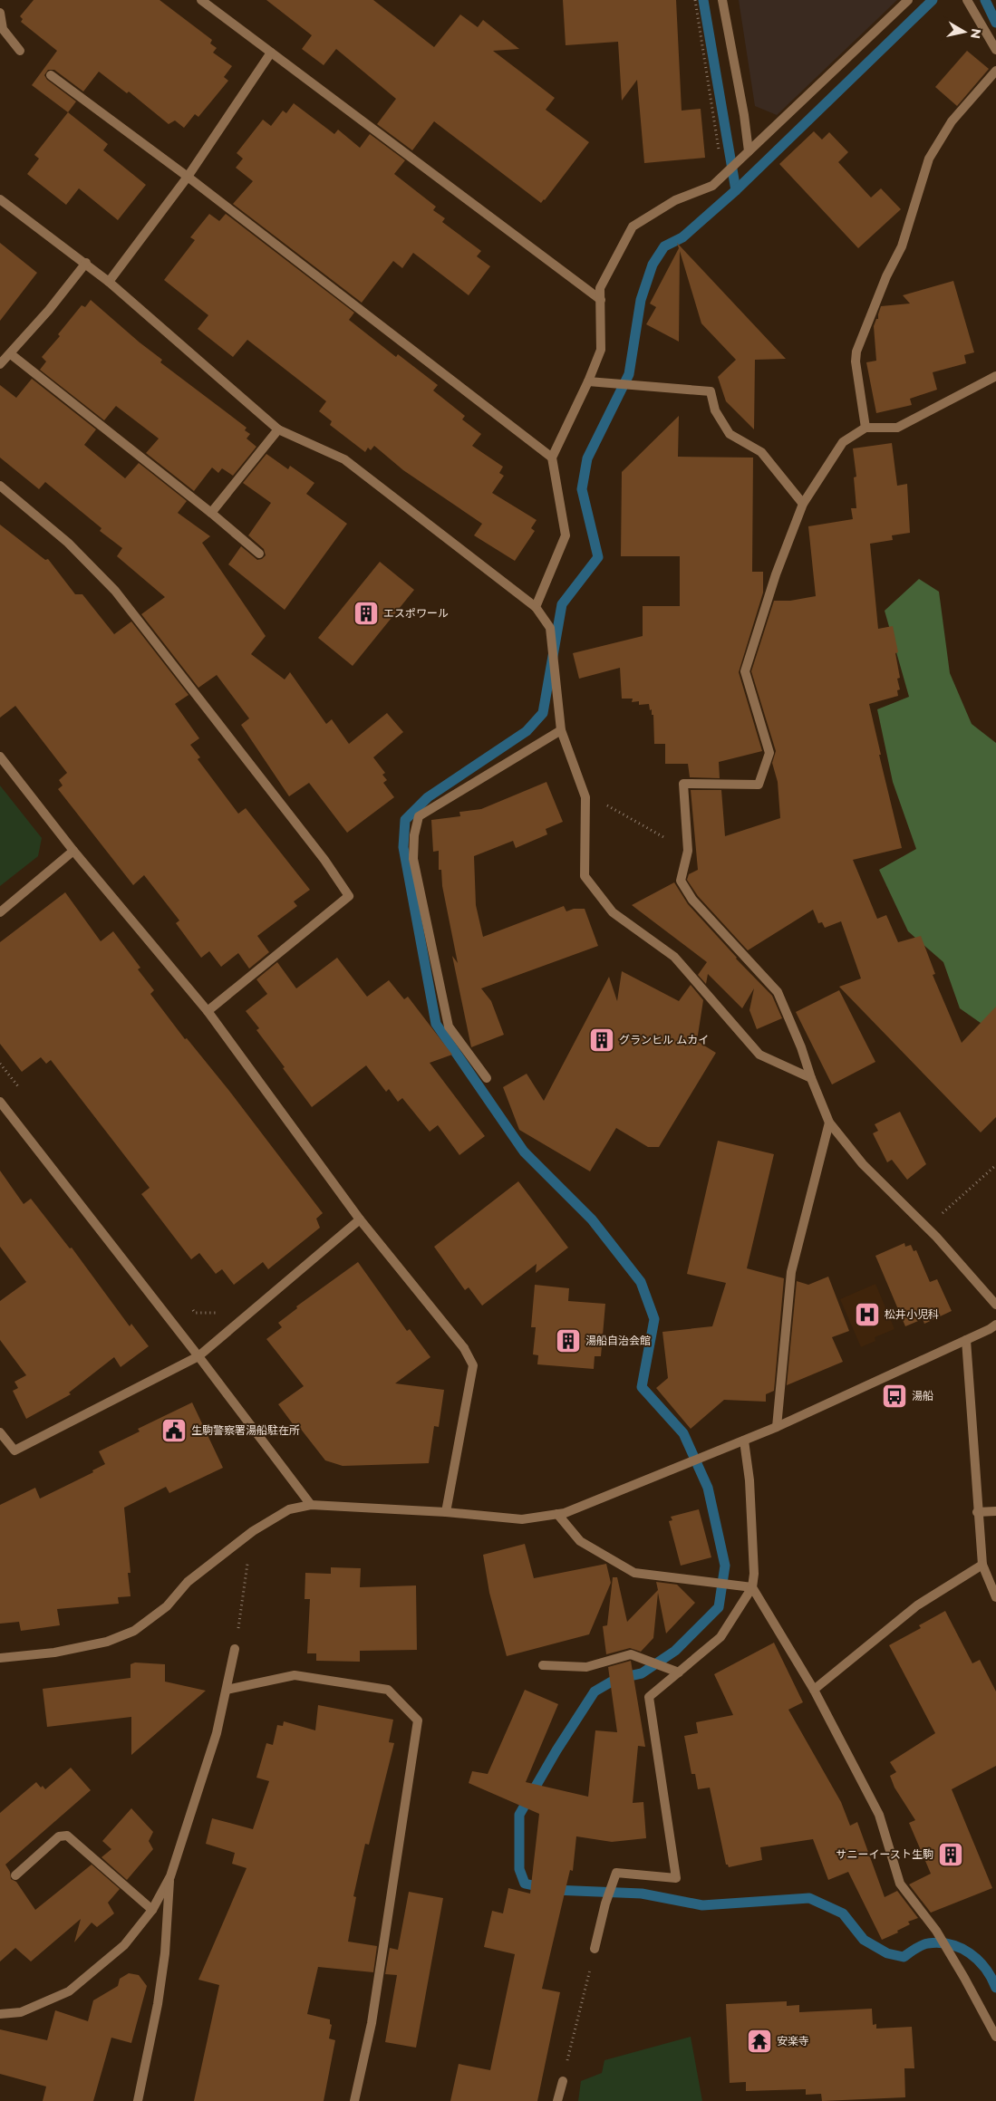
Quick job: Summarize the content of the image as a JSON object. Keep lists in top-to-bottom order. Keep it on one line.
{"places":{"building":["エスポワール","グランヒル ムカイ","湯船自治会館","サニーイースト生駒"],"hospital":["松井小児科"],"bus stop":["湯船"],"public building":["生駒警察署湯船駐在所"],"temple":["安楽寺"]},"north":"right"}
